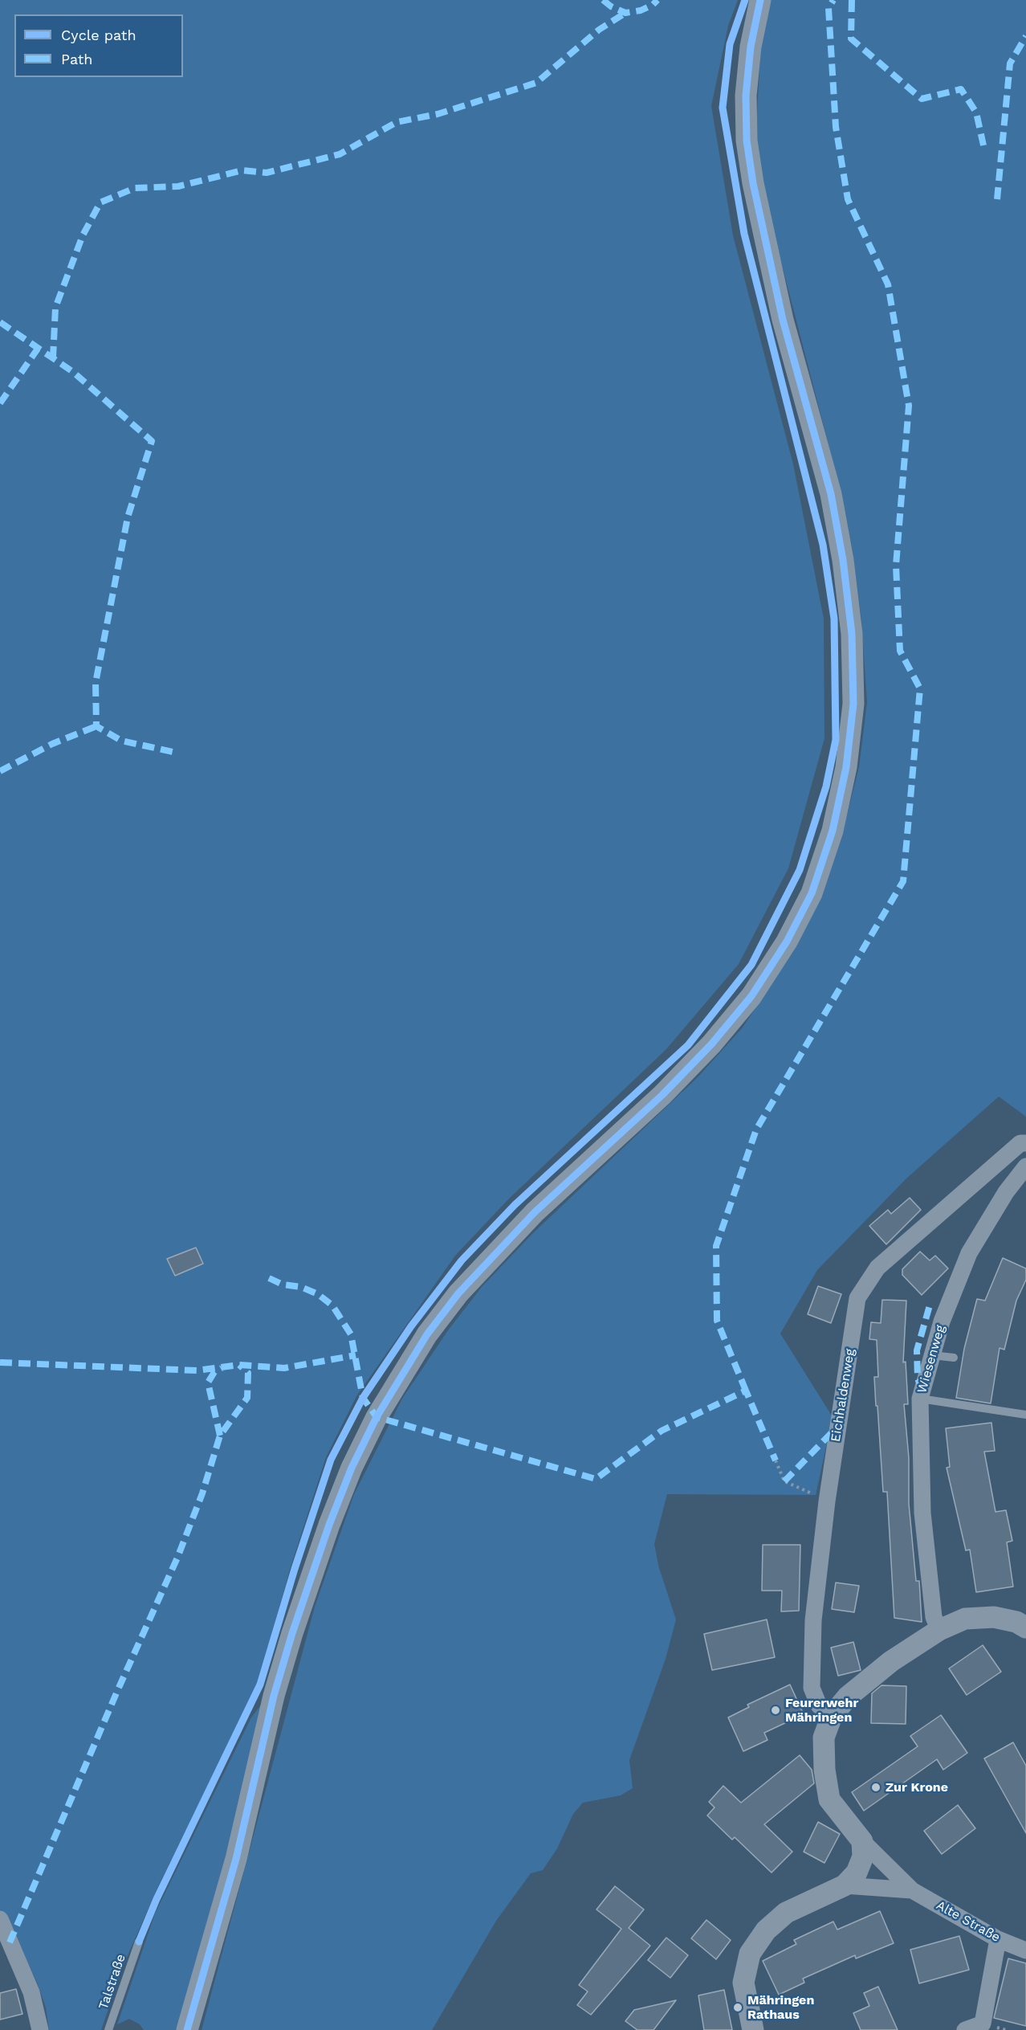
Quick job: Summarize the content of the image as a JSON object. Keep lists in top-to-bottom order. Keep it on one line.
{"streets":{"street":["Wiesenweg","Eichhaldenweg","Alte Straße"],"lane":["Talstraße"]},"places":["Feurerwehr Mähringen","Zur Krone","Mähringen Rathaus"],"legend":["Cycle path","Path"]}
